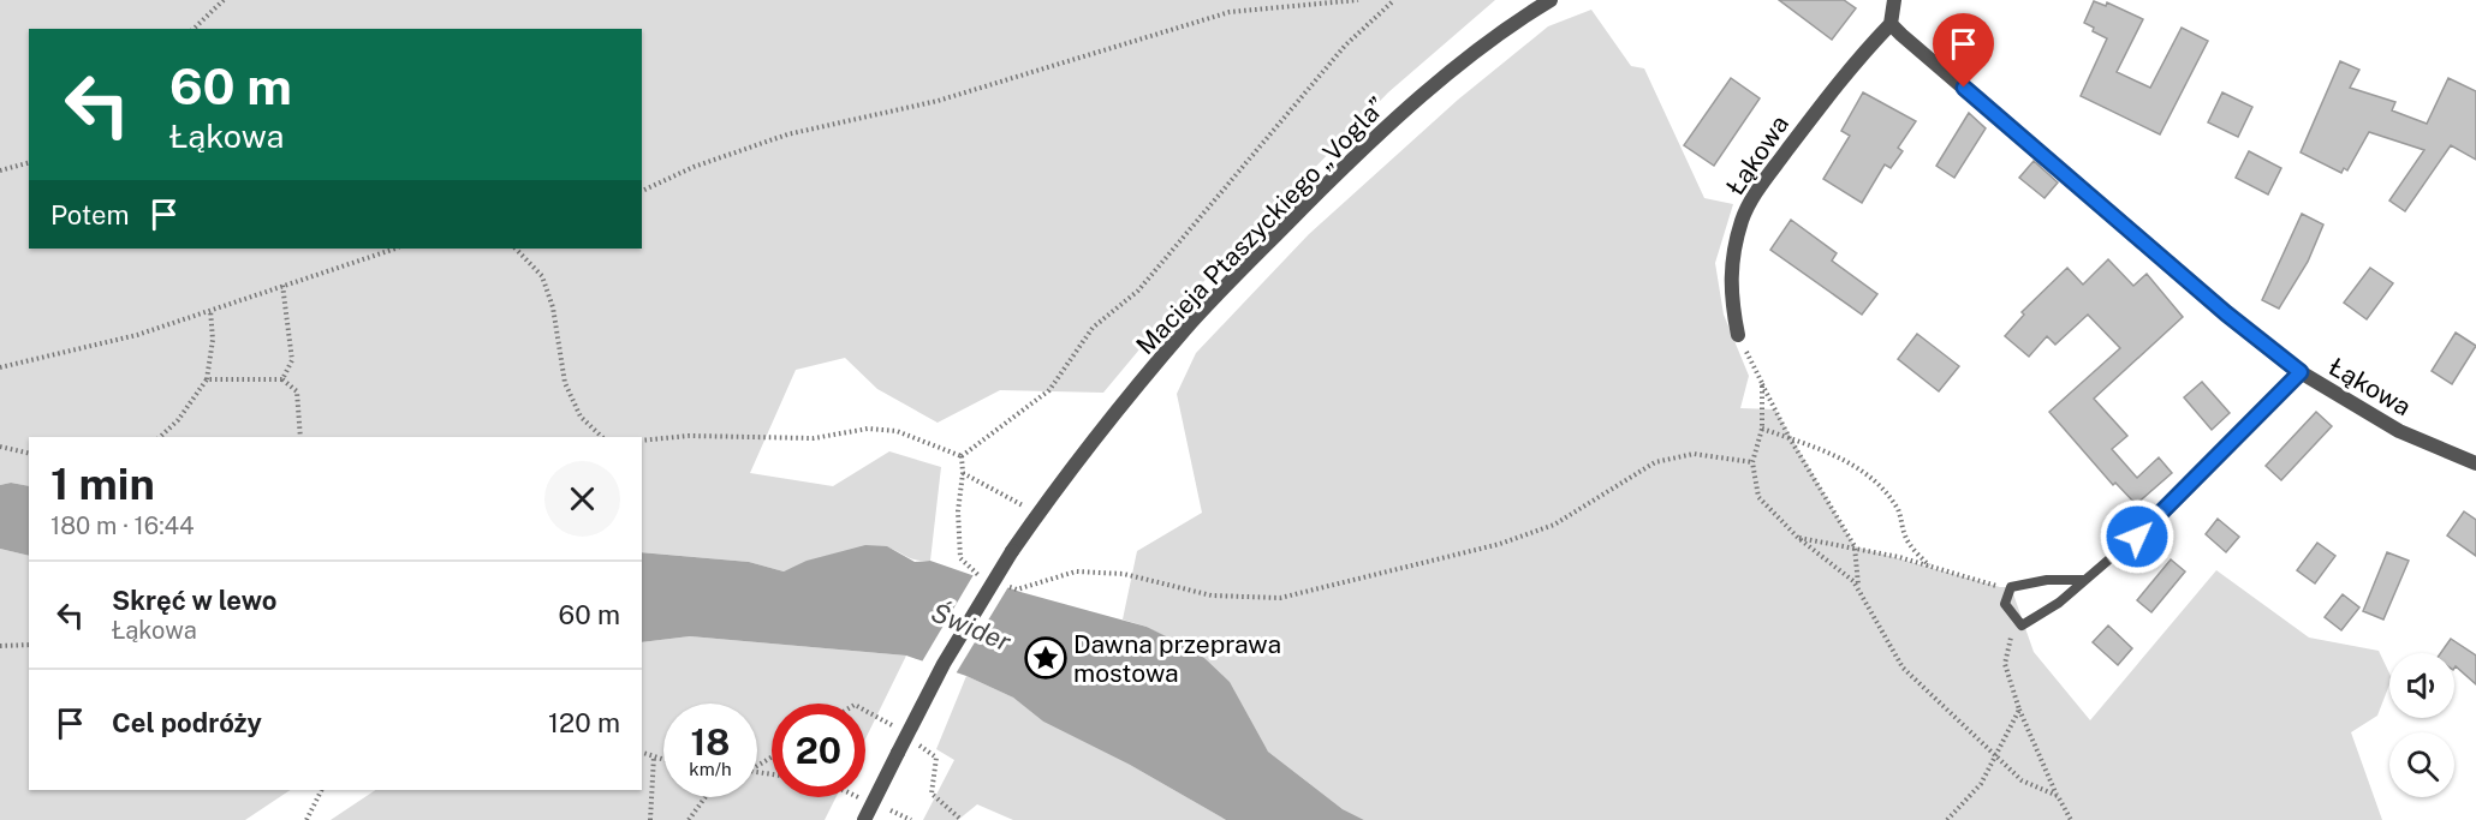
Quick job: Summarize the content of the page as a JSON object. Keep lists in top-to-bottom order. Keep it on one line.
{"streets":{"street":["Łąkowa","Macieja Ptaszyckiego „Vogla”"]},"water":["Świder"],"places":{"place":["Dawna przeprawa mostowa"]},"page":{"turn":["60 m","Łąkowa"],"then":"Potem","heading":["1 min","180 m · 16:44"],"list":[{"name":"Skręć w lewo","note":"Łąkowa","value":"60 m"},{"name":"Cel podróży","value":"120 m"}],"speed":"18 km/h","limit":"20"}}
